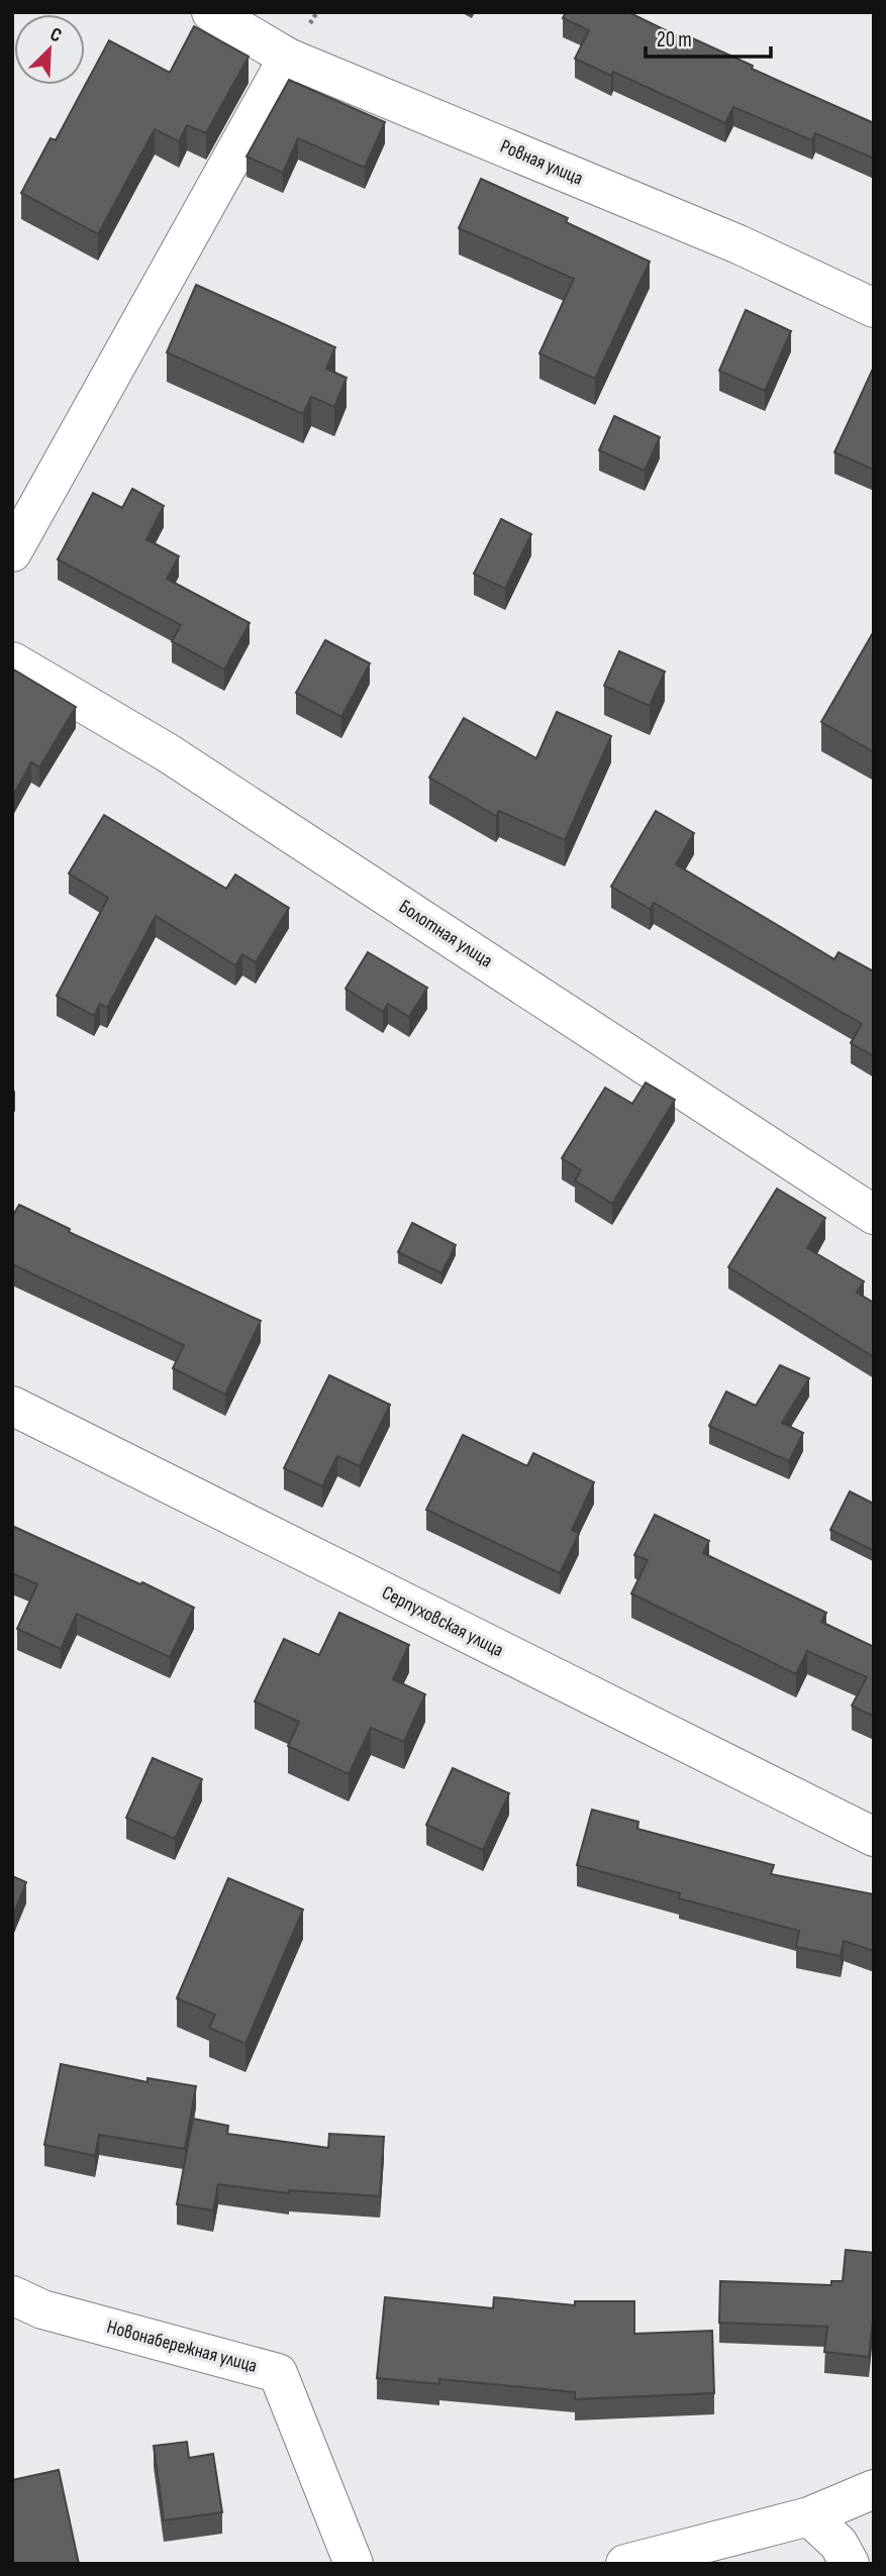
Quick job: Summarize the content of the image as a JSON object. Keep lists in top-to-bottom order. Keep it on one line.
{"streets":{"street":["Ровная улица","Болотная улица","Серпуховская улица","Новонабережная улица"]},"scale_bar":"20 m","north":"top right"}
